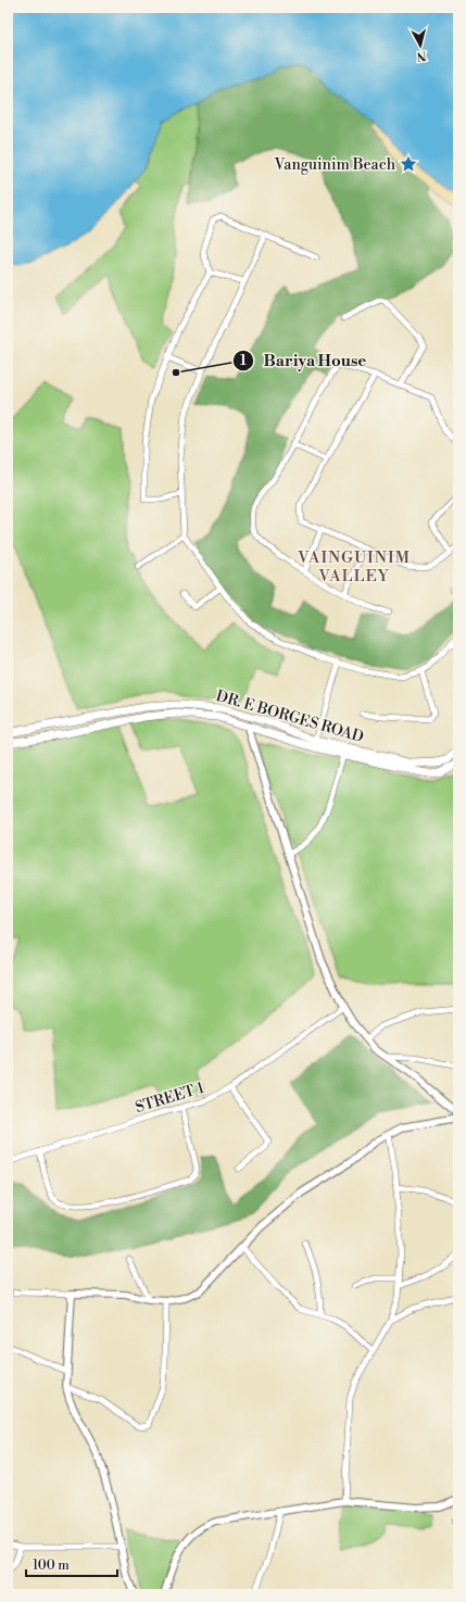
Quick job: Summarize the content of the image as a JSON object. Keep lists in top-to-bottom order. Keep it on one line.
{"streets":{"main road":["DR. E BORGES ROAD"],"street":["STREET 1"]},"districts":["VAINGUINIM VALLEY"],"places":{"place":["Vanguinim Beach"],"other":["Bariya House"]},"scale_bar":"100 m","north":"bottom"}
